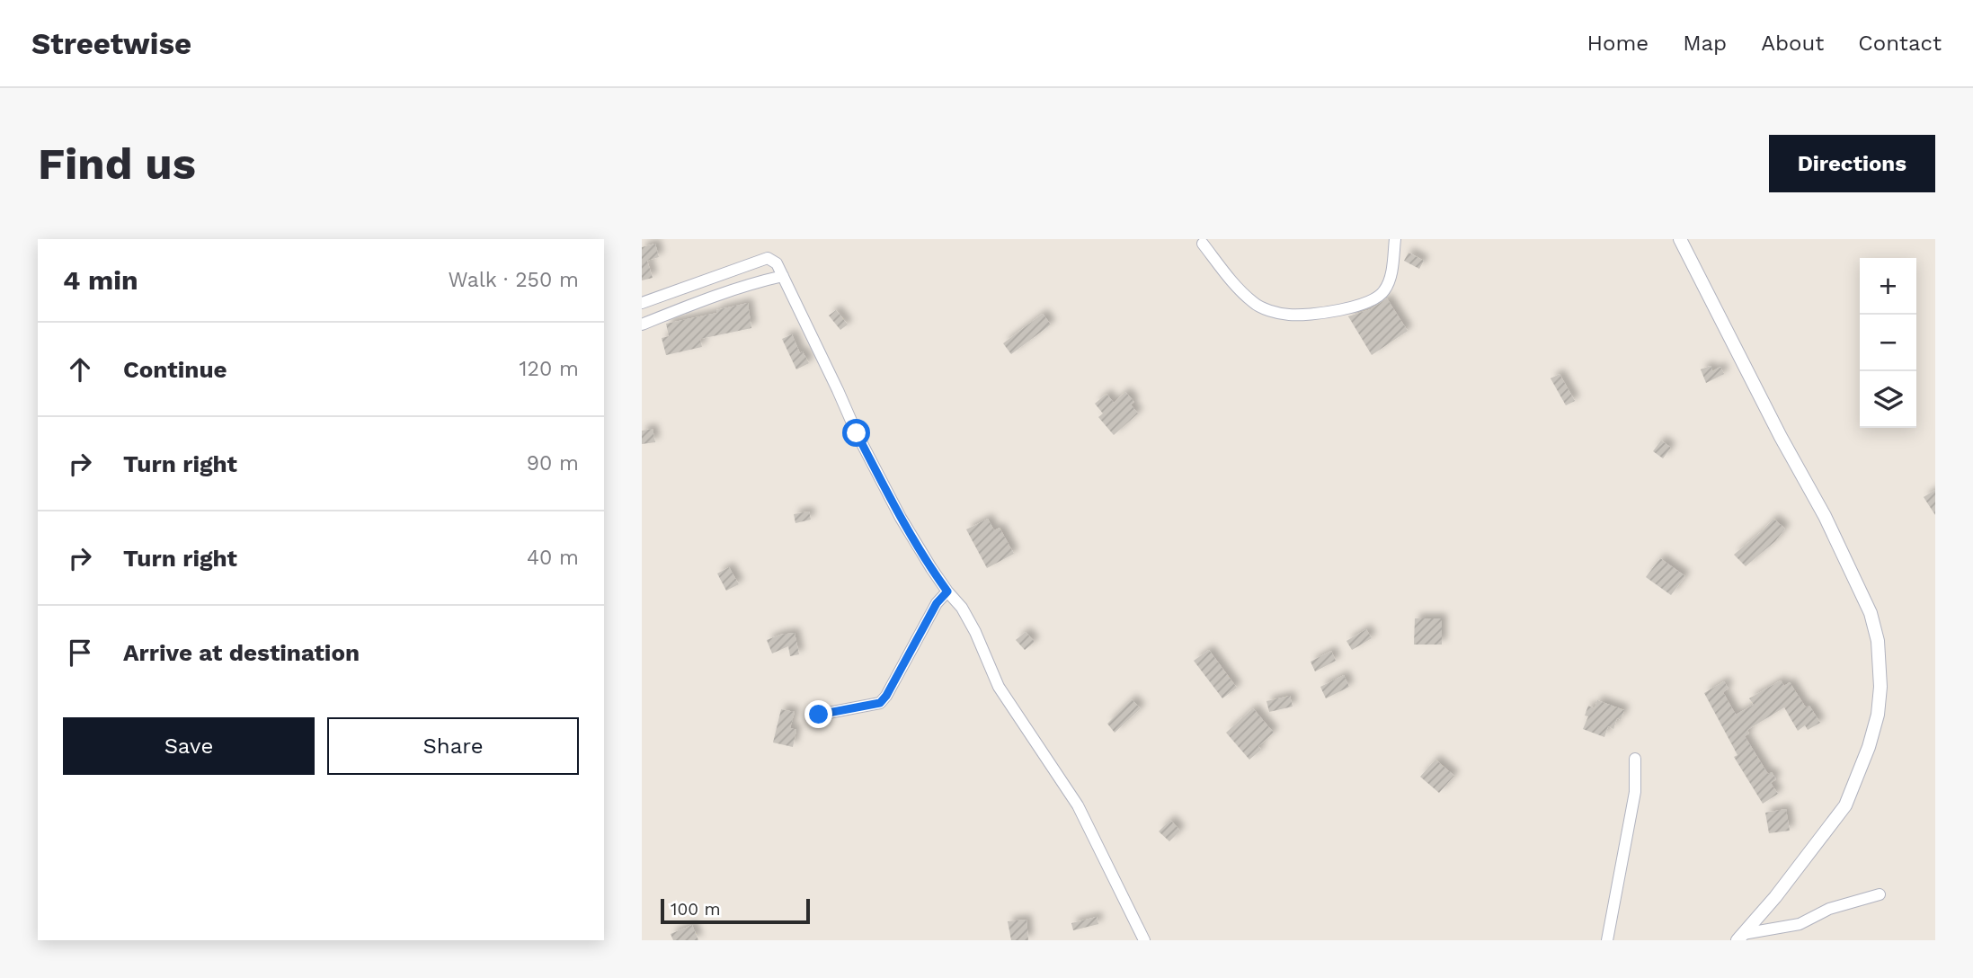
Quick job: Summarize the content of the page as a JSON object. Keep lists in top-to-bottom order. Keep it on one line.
{"scale_bar":"100 m","page":{"header":"Streetwise","nav":["Home","Map","About","Contact"],"buttons":["Directions",["Save","Share"]],"title":"Find us","heading":["4 min","Walk · 250 m"],"map_buttons":["+","−"],"list":[["Continue","120 m"],["Turn right","90 m"],["Turn right","40 m"],"Arrive at destination"],"scale":"100 m"}}
